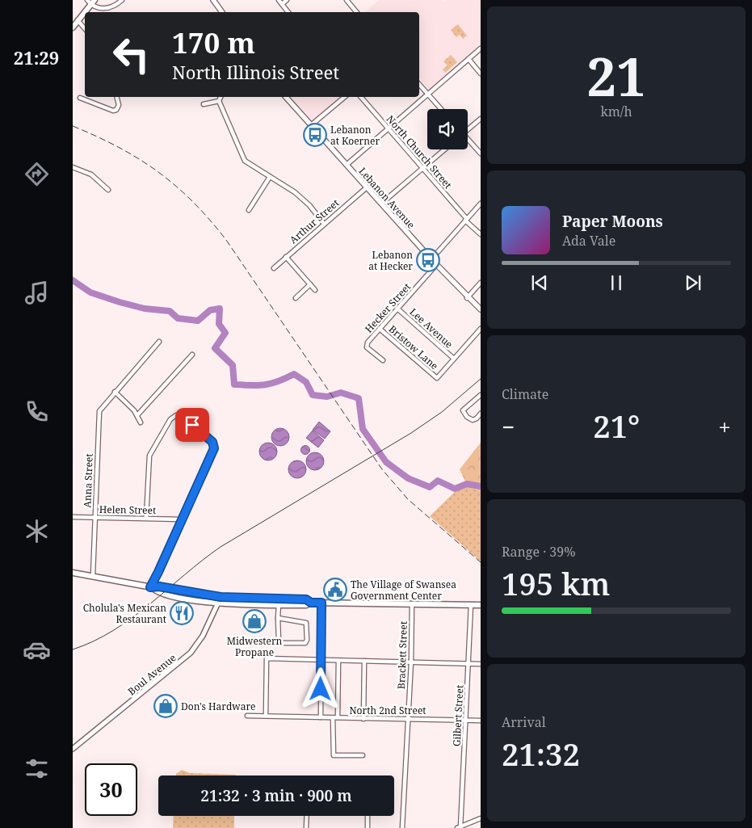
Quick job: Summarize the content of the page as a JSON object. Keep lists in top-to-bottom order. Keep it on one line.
{"streets":{"main road":["Lebanon Avenue"],"street":["North Church Street","Arthur Street","Hecker Street","Lee Avenue","Bristow Lane","Anna Street","Helen Street","Brackett Street","Boul Avenue","North 2nd Street","Gilbert Street"]},"crossings":[["Lebanon Avenue","Arthur Street"],["Lebanon Avenue","Hecker Street"],["Hecker Street","Lee Avenue"],["Hecker Street","Bristow Lane"],["Lee Avenue","Bristow Lane"],["Anna Street","Helen Street"],["Brackett Street","North 2nd Street"],["North 2nd Street","Gilbert Street"]],"places":{"bus stop":["Lebanon at Koerner","Lebanon at Hecker"],"public building":["The Village of Swansea Government Center"],"restaurant":["Cholula's Mexican Restaurant"],"shop":["Midwestern Propane","Don's Hardware"]},"page":{"tabs":"21:29","tile":[["21","km/h"],"Climate",["Range · 39%","195 km"],["Arrival","21:32"]],"turn":["170 m","North Illinois Street"],"song":["Paper Moons","Ada Vale"],"heat":["−","21°","+"],"limit":"30","trip":"21:32 · 3 min · 900 m"}}
